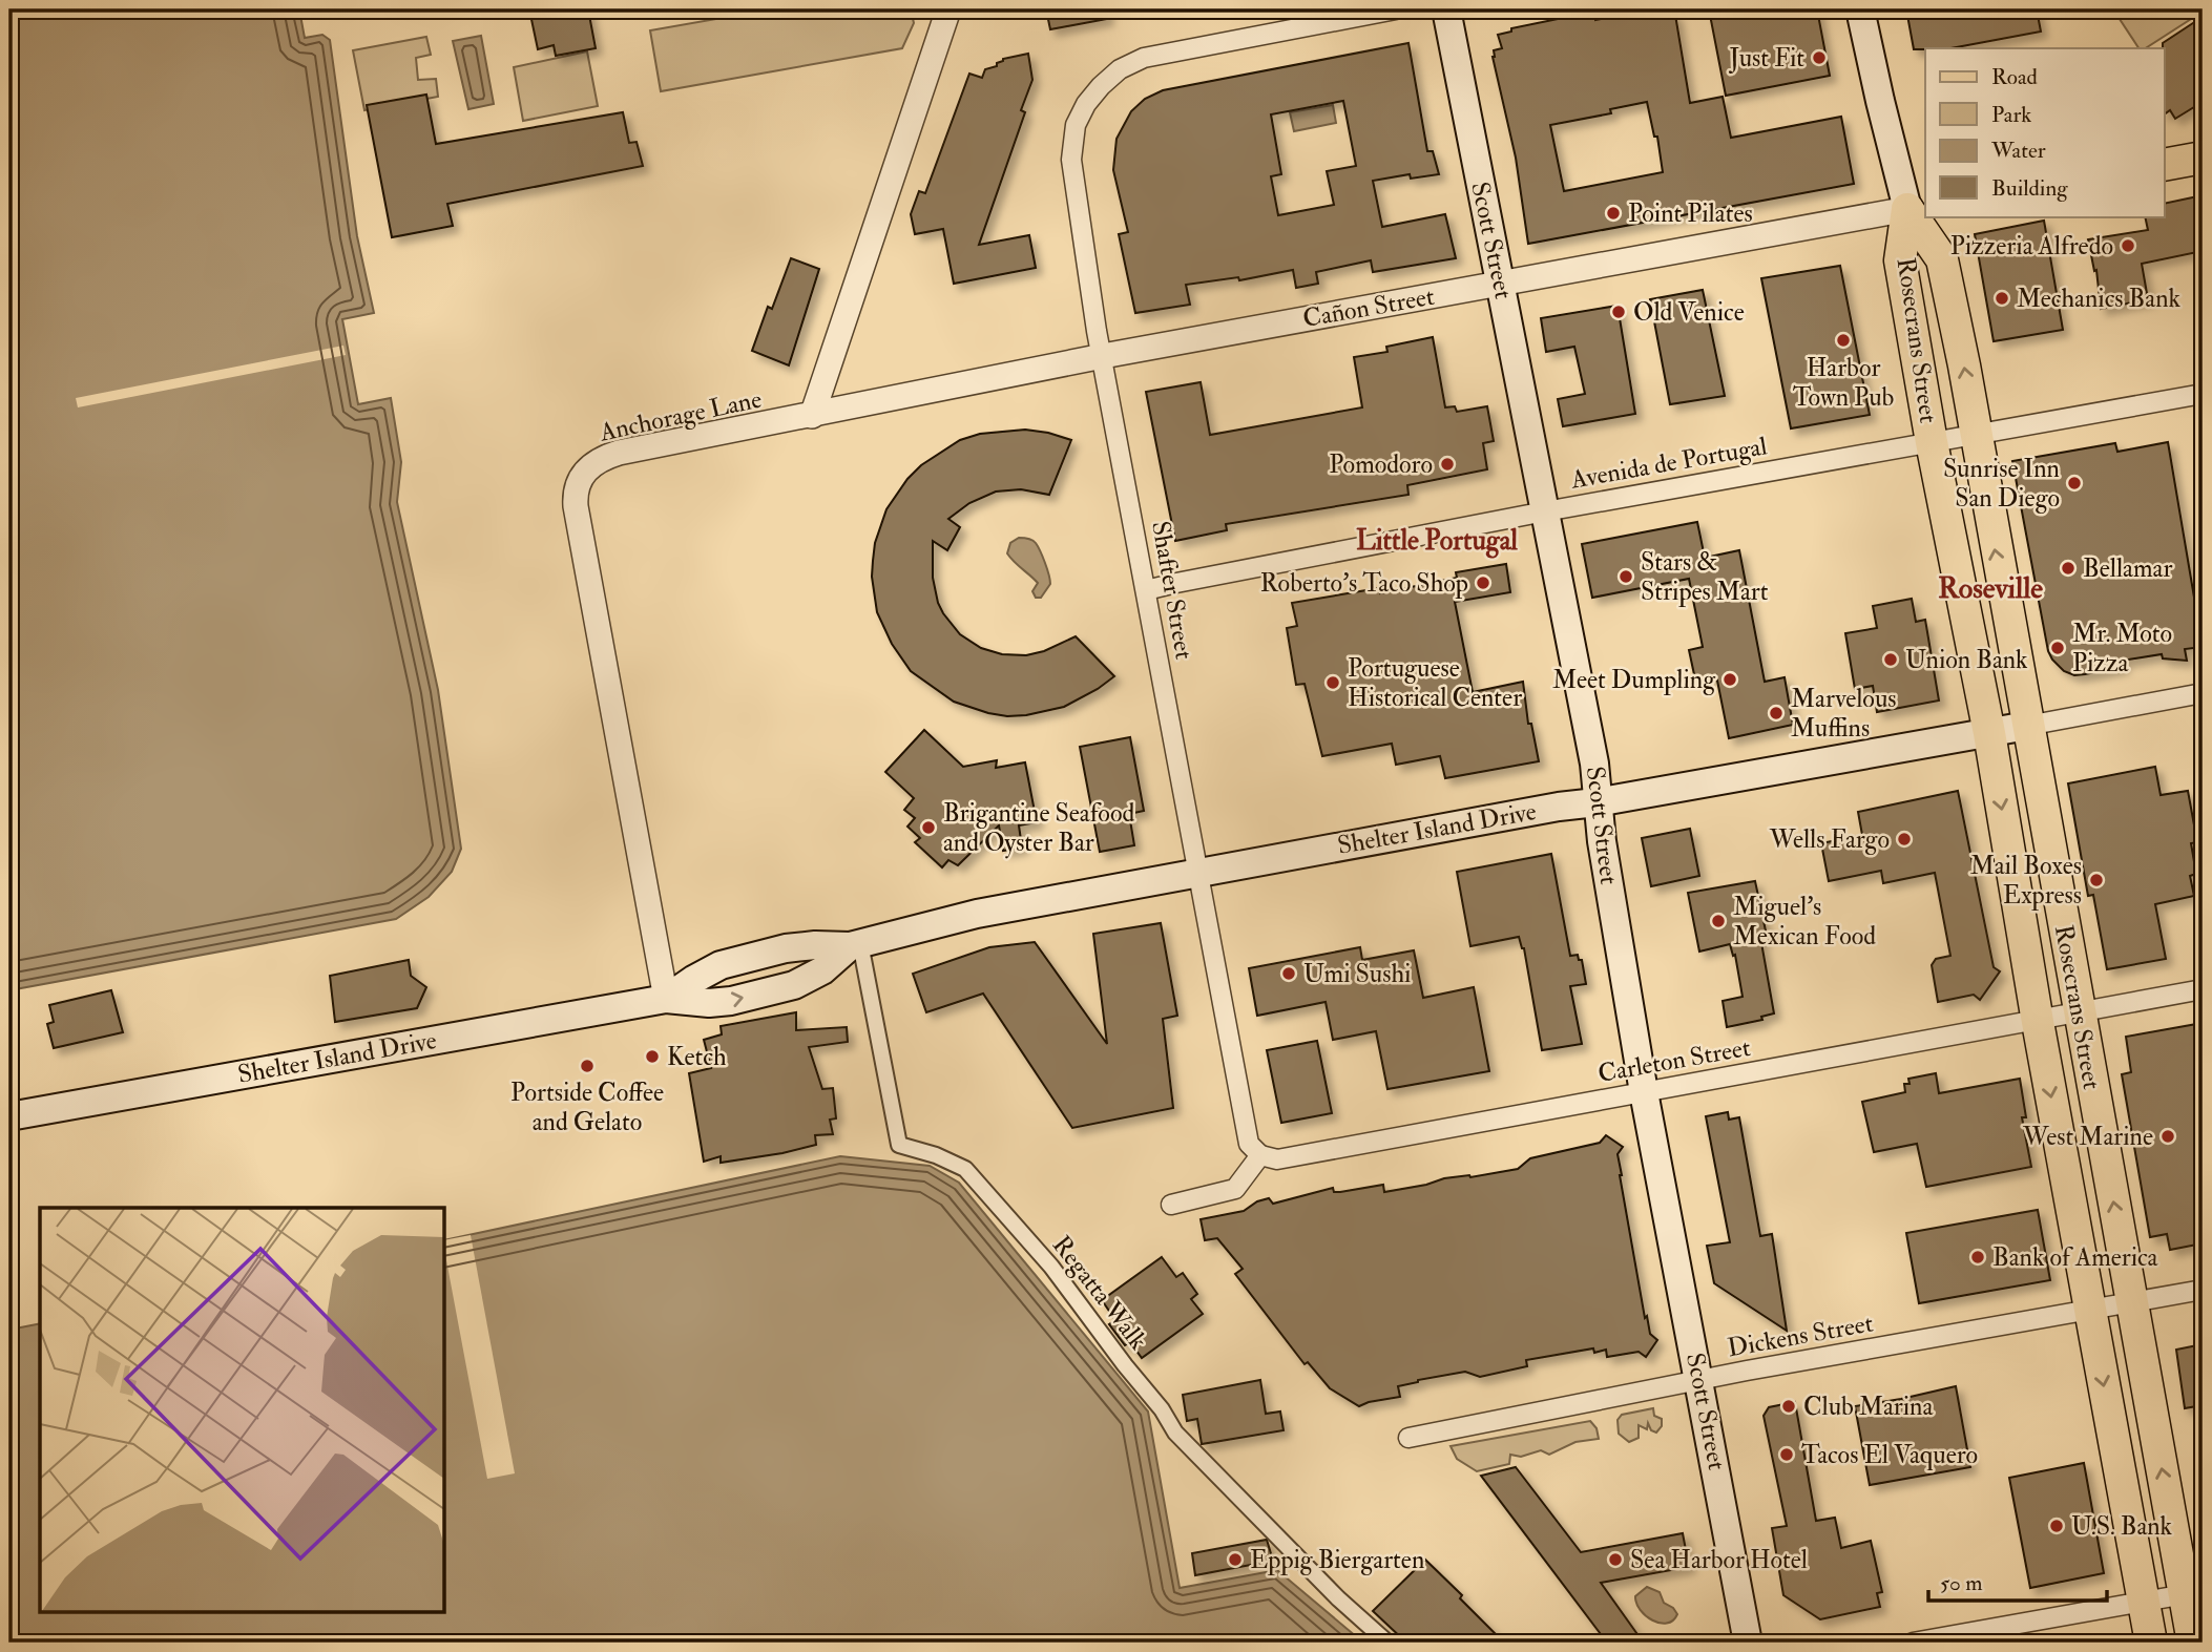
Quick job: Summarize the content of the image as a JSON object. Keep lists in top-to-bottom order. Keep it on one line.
{"streets":{"main road":["Scott Street","Rosecrans Street","Shelter Island Drive"],"street":["Cañon Street","Anchorage Lane","Avenida de Portugal","Shafter Street","Carleton Street","Regatta Walk","Dickens Street"]},"crossings":[["Scott Street","Cañon Street"],["Scott Street","Avenida de Portugal"],["Scott Street","Shelter Island Drive"],["Scott Street","Carleton Street"],["Scott Street","Dickens Street"],["Cañon Street","Rosecrans Street"],["Cañon Street","Anchorage Lane"],["Cañon Street","Shafter Street"],["Rosecrans Street","Avenida de Portugal"],["Rosecrans Street","Shelter Island Drive"],["Rosecrans Street","Carleton Street"],["Rosecrans Street","Dickens Street"],["Anchorage Lane","Shelter Island Drive"],["Avenida de Portugal","Shafter Street"],["Shafter Street","Shelter Island Drive"],["Shafter Street","Carleton Street"],["Shelter Island Drive","Regatta Walk"]],"districts":["Little Portugal","Roseville"],"places":["Just Fit","Point Pilates","Pizzeria Alfredo","Mechanics Bank","Old Venice","Harbor Town Pub","Pomodoro","Sunrise Inn San Diego","Bellamar","Stars & Stripes Mart","Roberto's Taco Shop","Mr. Moto Pizza","Union Bank","Meet Dumpling","Portuguese Historical Center","Marvelous Muffins","Brigantine Seafood and Oyster Bar","Wells Fargo","Mail Boxes Express","Miguel's Mexican Food","Umi Sushi","Ketch","Portside Coffee and Gelato","West Marine","Bank of America","Club Marina","Tacos El Vaquero","U.S. Bank","Eppig Biergarten","Sea Harbor Hotel"],"legend":["Road","Park","Water","Building"],"scale_bar":"50 m"}
